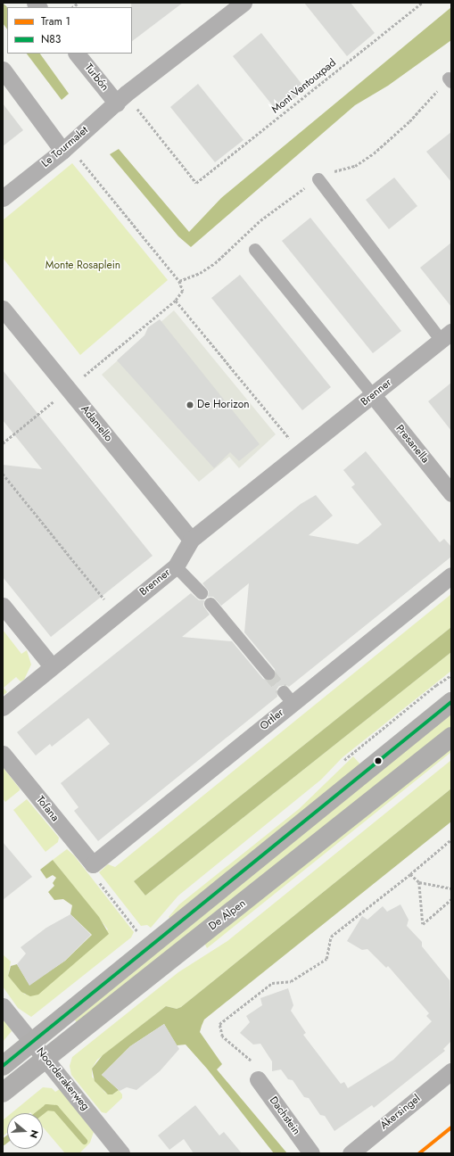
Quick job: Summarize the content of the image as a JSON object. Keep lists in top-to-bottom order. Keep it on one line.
{"streets":{"main road":["De Alpen"],"street":["Turbón","Le Tourmalet","Brenner","Adamello","Presanella","Ortler","Tofana","Noorderakerweg","Akersingel","Dachstein"],"path":["Mont Ventouxpad"]},"crossings":[["Turbón","Mont Ventouxpad"],["Turbón","Le Tourmalet"],["Mont Ventouxpad","Le Tourmalet"],["Brenner","Adamello"],["Brenner","Presanella"],["Ortler","Tofana"],["De Alpen","Noorderakerweg"]],"parks":["Monte Rosaplein"],"places":["De Horizon"],"lines":["transit line N83","tram line 1"],"legend":["Tram 1","N83"],"north":"right"}
